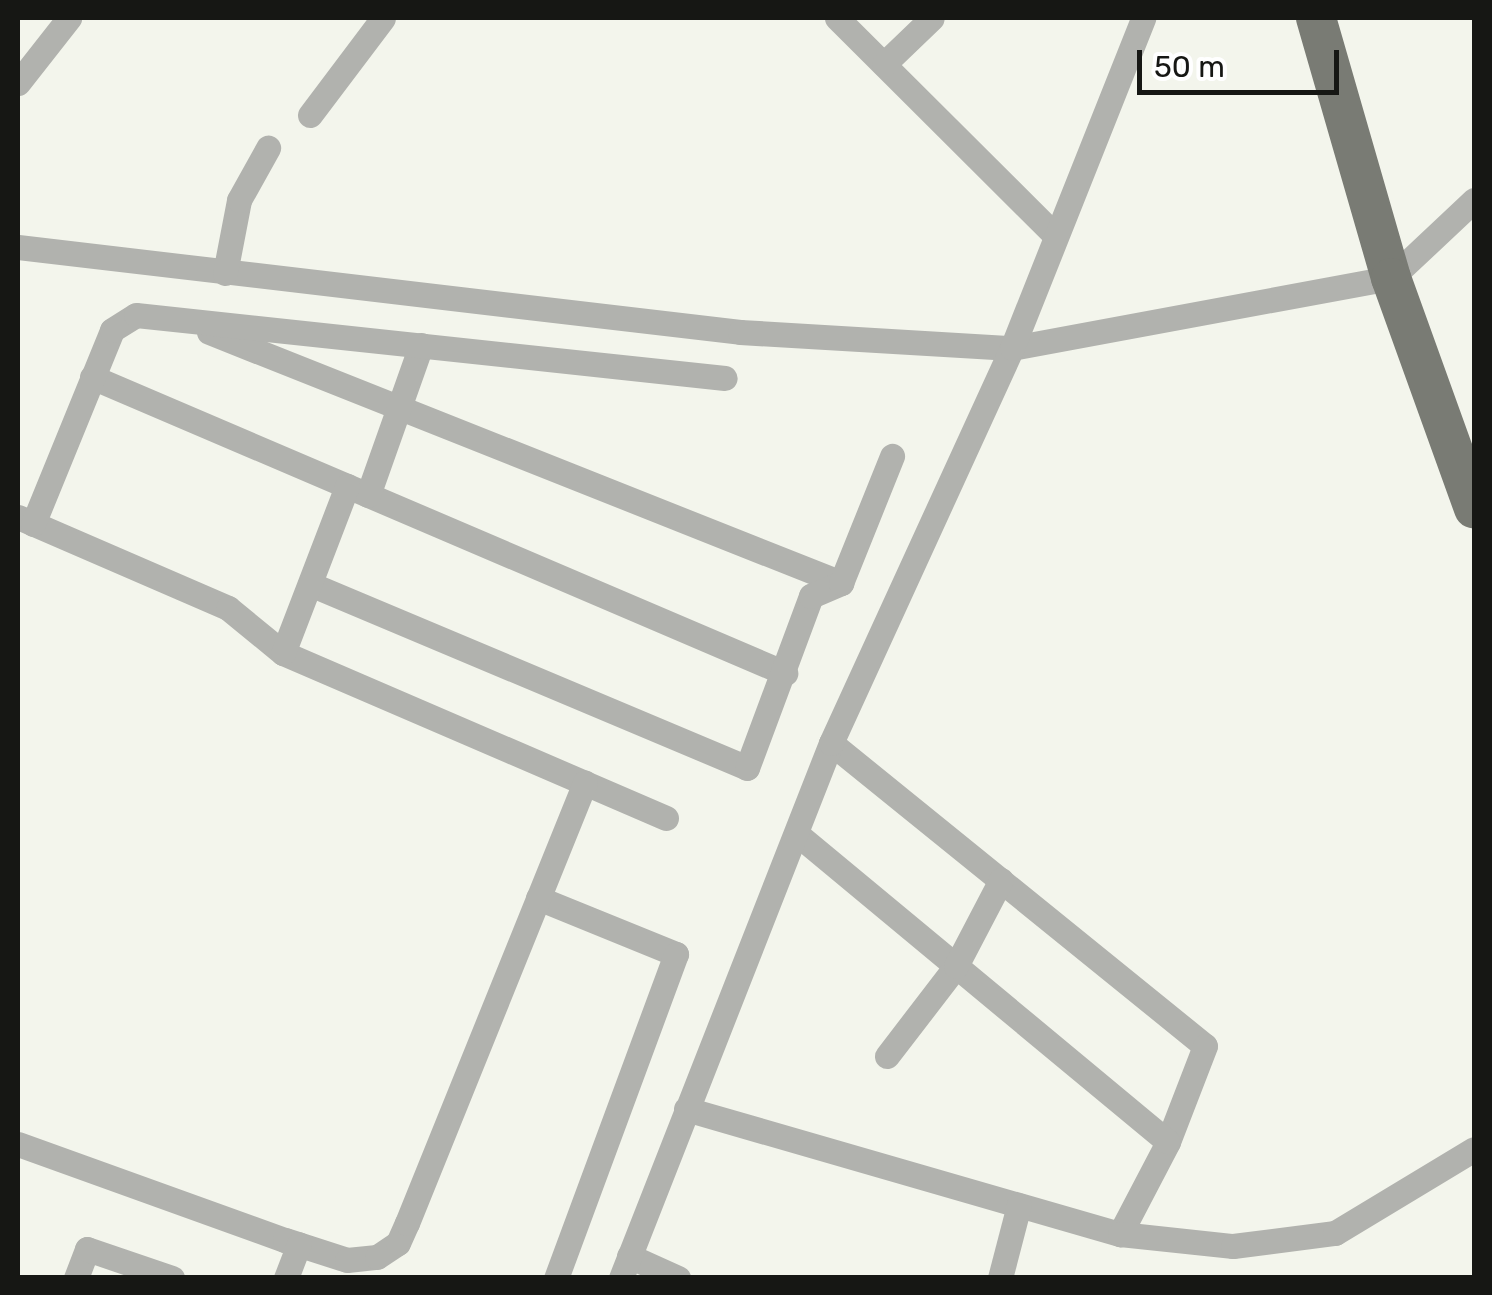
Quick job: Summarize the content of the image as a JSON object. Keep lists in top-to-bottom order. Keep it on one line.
{"scale_bar":"50 m"}
